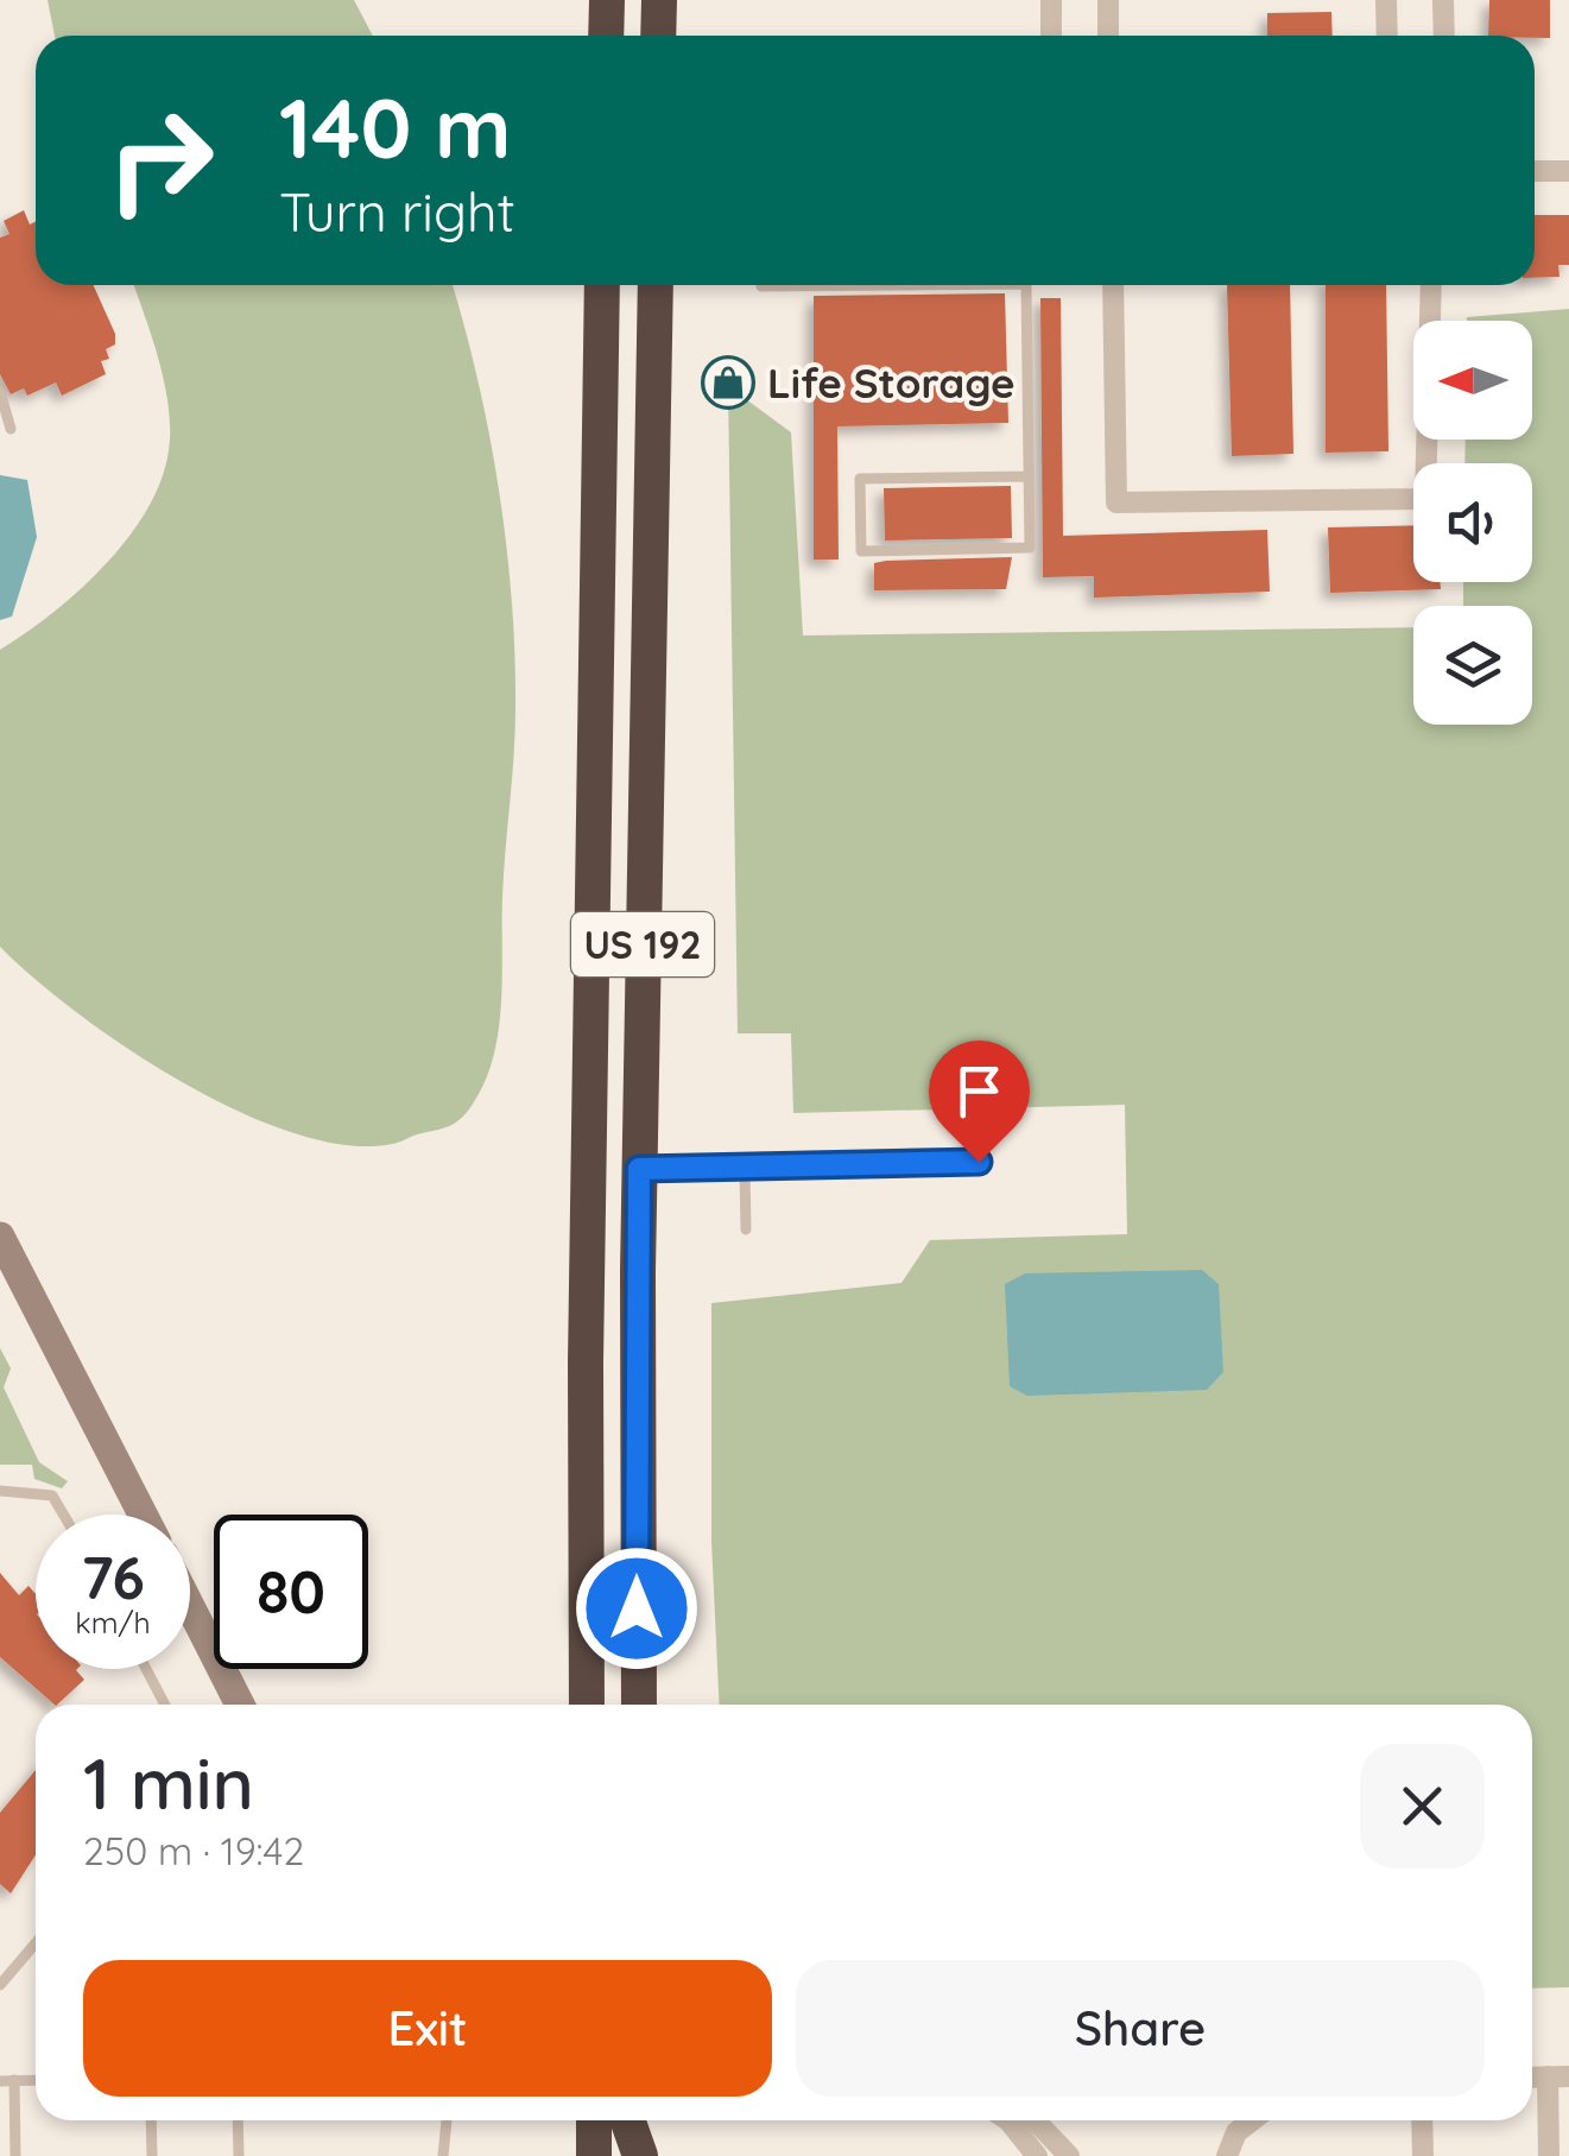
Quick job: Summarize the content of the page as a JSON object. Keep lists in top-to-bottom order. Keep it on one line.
{"streets":{"highway":["US 192"]},"places":{"shop":["Life Storage"]},"north":"left","page":{"turn":["140 m","Turn right"],"speed":"76 km/h","limit":"80","heading":["1 min","250 m · 19:42"],"buttons":["Exit","Share"]}}
